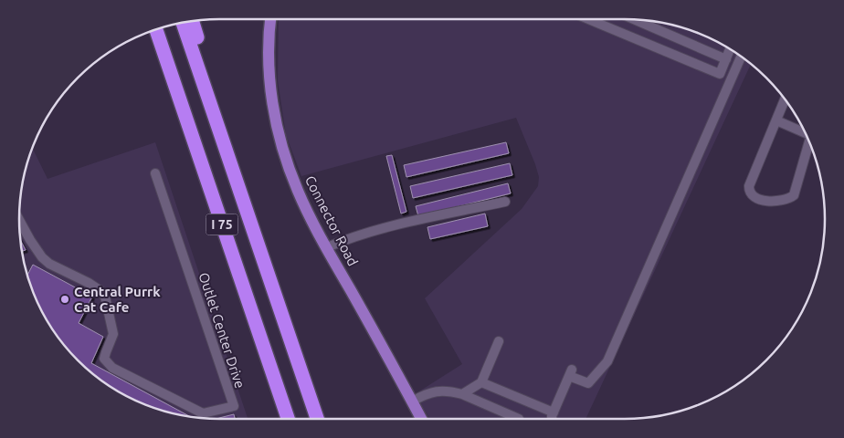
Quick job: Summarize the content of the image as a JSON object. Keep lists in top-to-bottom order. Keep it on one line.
{"streets":{"highway":["I 75"],"main road":["Connector Road"],"street":["Outlet Center Drive"]},"places":["Central Purrk Cat Cafe"]}
